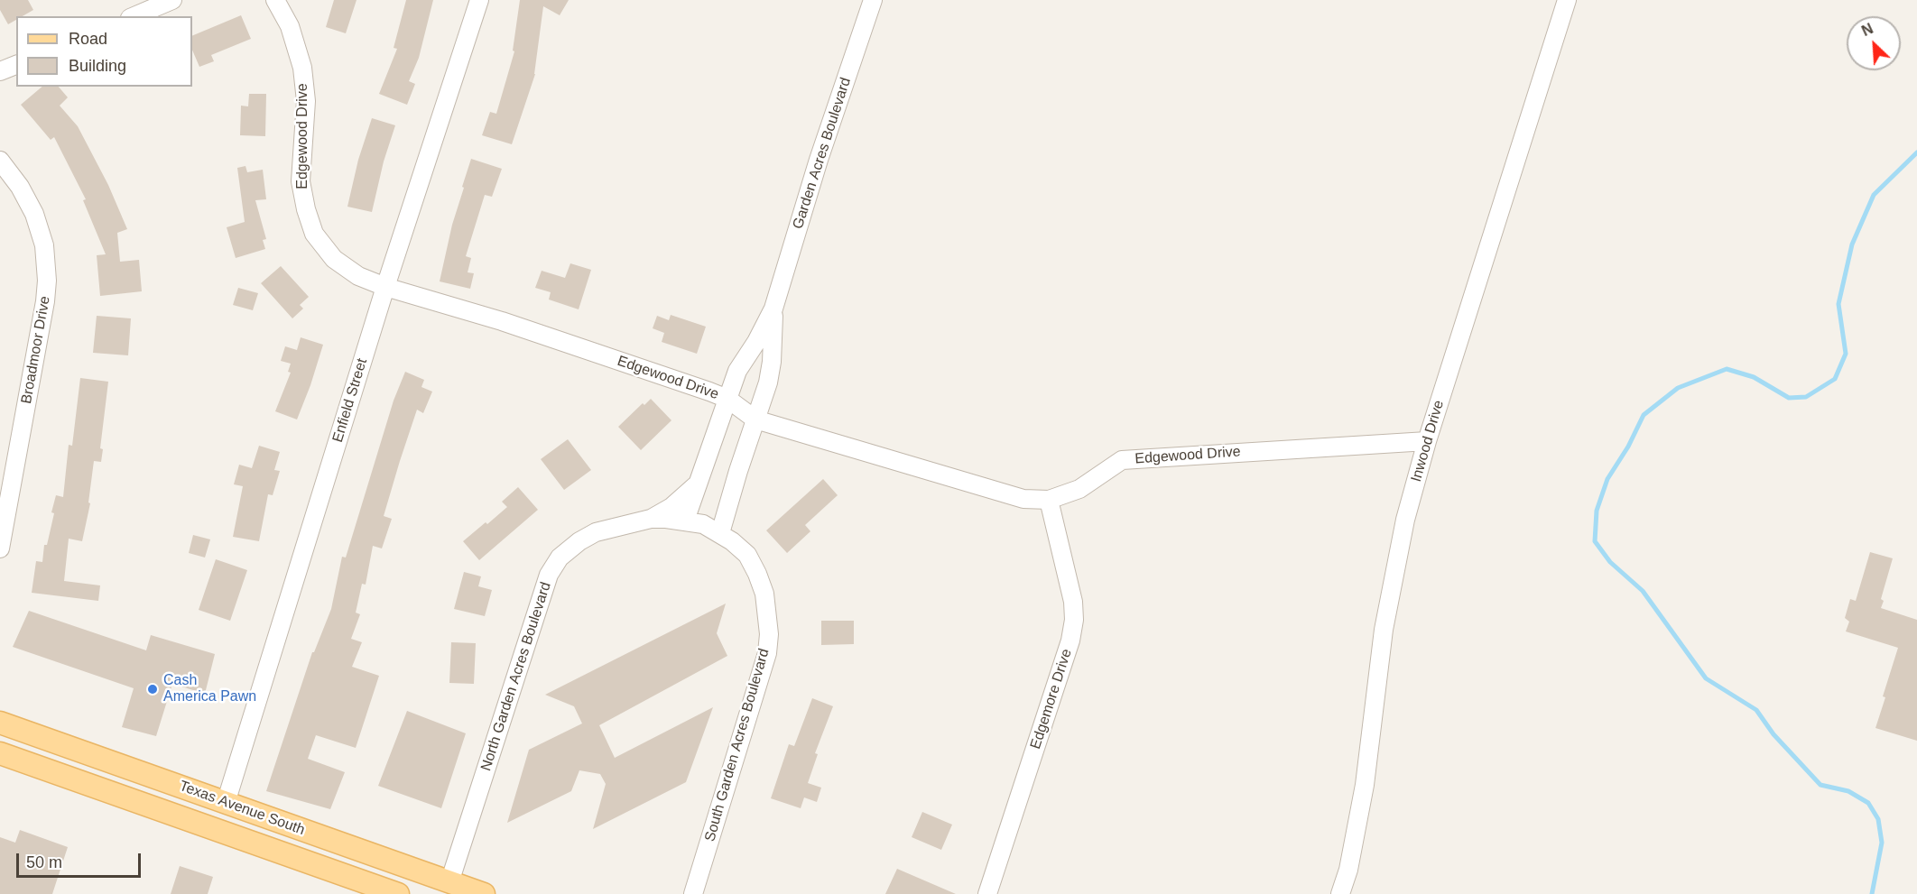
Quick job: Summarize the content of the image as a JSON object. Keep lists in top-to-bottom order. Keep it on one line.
{"streets":{"main road":["Texas Avenue South"],"street":["Edgewood Drive","Garden Acres Boulevard","Broadmoor Drive","Enfield Street","Inwood Drive","North Garden Acres Boulevard","Edgemore Drive","South Garden Acres Boulevard"]},"crossings":[["Edgewood Drive","Garden Acres Boulevard"],["Edgewood Drive","Enfield Street"],["Edgewood Drive","Inwood Drive"],["Edgewood Drive","Edgemore Drive"],["Garden Acres Boulevard","North Garden Acres Boulevard"],["Garden Acres Boulevard","South Garden Acres Boulevard"],["Enfield Street","Texas Avenue South"],["North Garden Acres Boulevard","South Garden Acres Boulevard"],["North Garden Acres Boulevard","Texas Avenue South"]],"places":["Cash America Pawn"],"legend":["Road","Building"],"scale_bar":"50 m","north":"top left"}
